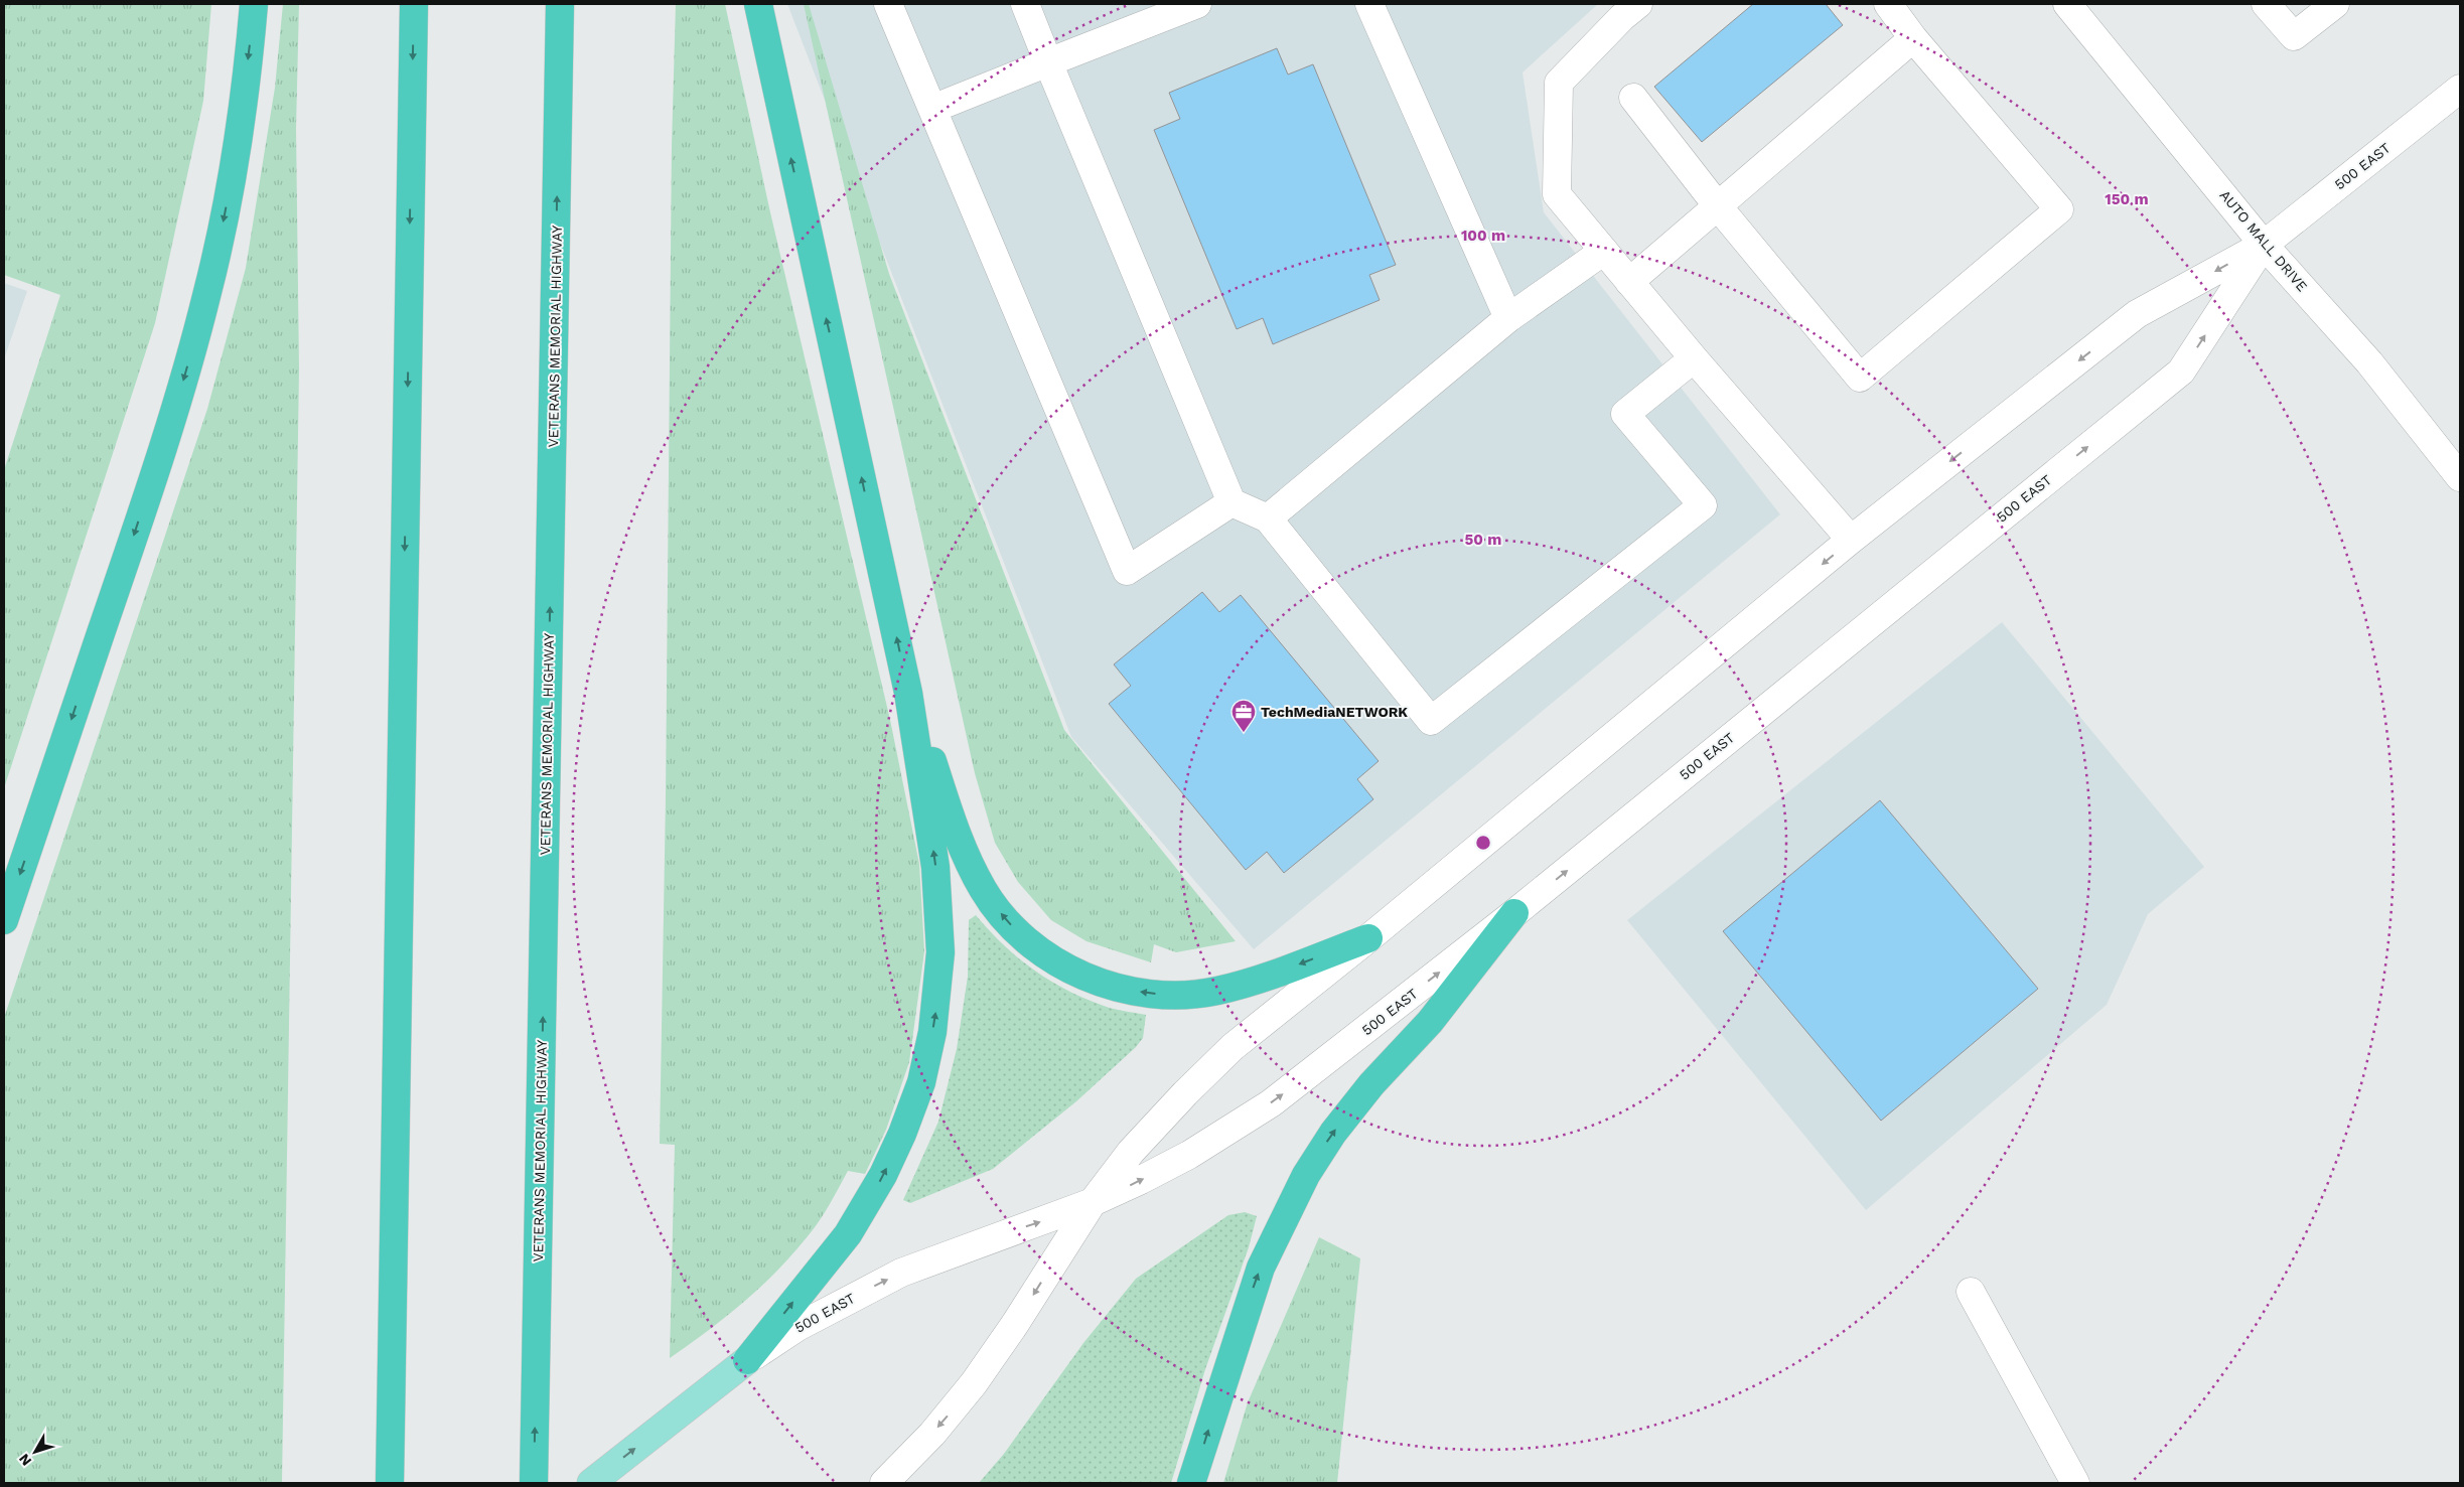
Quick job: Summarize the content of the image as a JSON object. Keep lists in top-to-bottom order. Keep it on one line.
{"streets":{"highway":["VETERANS MEMORIAL HIGHWAY"],"main road":["500 EAST"],"street":["AUTO MALL DRIVE"]},"crossings":[["500 EAST","AUTO MALL DRIVE"]],"places":{"office":["TechMediaNETWORK"]},"north":"bottom left","rings":["150 m","100 m","50 m"]}
